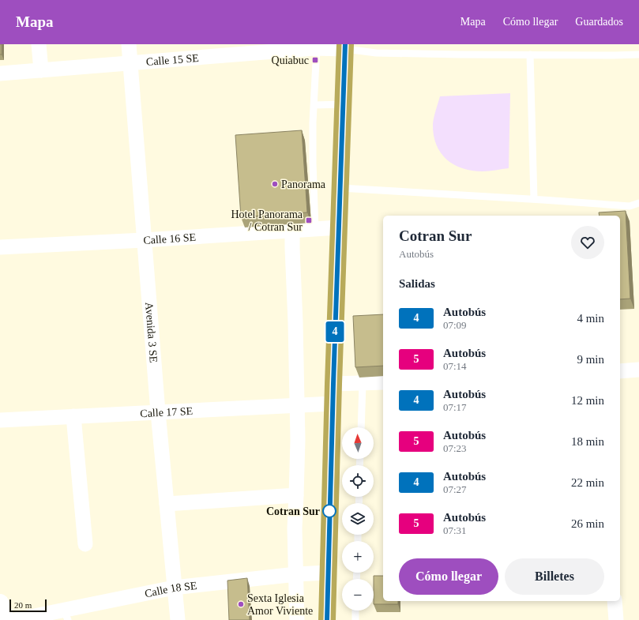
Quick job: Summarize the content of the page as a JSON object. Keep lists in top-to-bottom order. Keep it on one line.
{"streets":{"street":["Calle 15 SE","Calle 16 SE","Avenida 3 SE","Calle 17 SE","Calle 18 SE"]},"crossings":[["Calle 15 SE","Avenida 3 SE"],["Calle 16 SE","Avenida 3 SE"],["Avenida 3 SE","Calle 17 SE"],["Avenida 3 SE","Calle 18 SE"]],"places":{"transit":["Quiabuc","Hotel Panorama / Cotran Sur"],"other":["Panorama","Cotran Sur","Sexta Iglesia Amor Viviente"]},"lines":["bus line 4"],"scale_bar":"20 m","north":"top","page":{"header":"Mapa","nav":["Mapa","Cómo llegar","Guardados"],"on_map":"4","heading":[["Cotran Sur","Autobús"],"Salidas"],"list":[{"mark":"4","name":"Autobús","note":"07:09","value":"4 min"},{"mark":"5","name":"Autobús","note":"07:14","value":"9 min"},{"mark":"4","name":"Autobús","note":"07:17","value":"12 min"},{"mark":"5","name":"Autobús","note":"07:23","value":"18 min"},{"mark":"4","name":"Autobús","note":"07:27","value":"22 min"},{"mark":"5","name":"Autobús","note":"07:31","value":"26 min"}],"map_buttons":["+","−"],"buttons":["Cómo llegar","Billetes"],"scale":"20 m"}}
